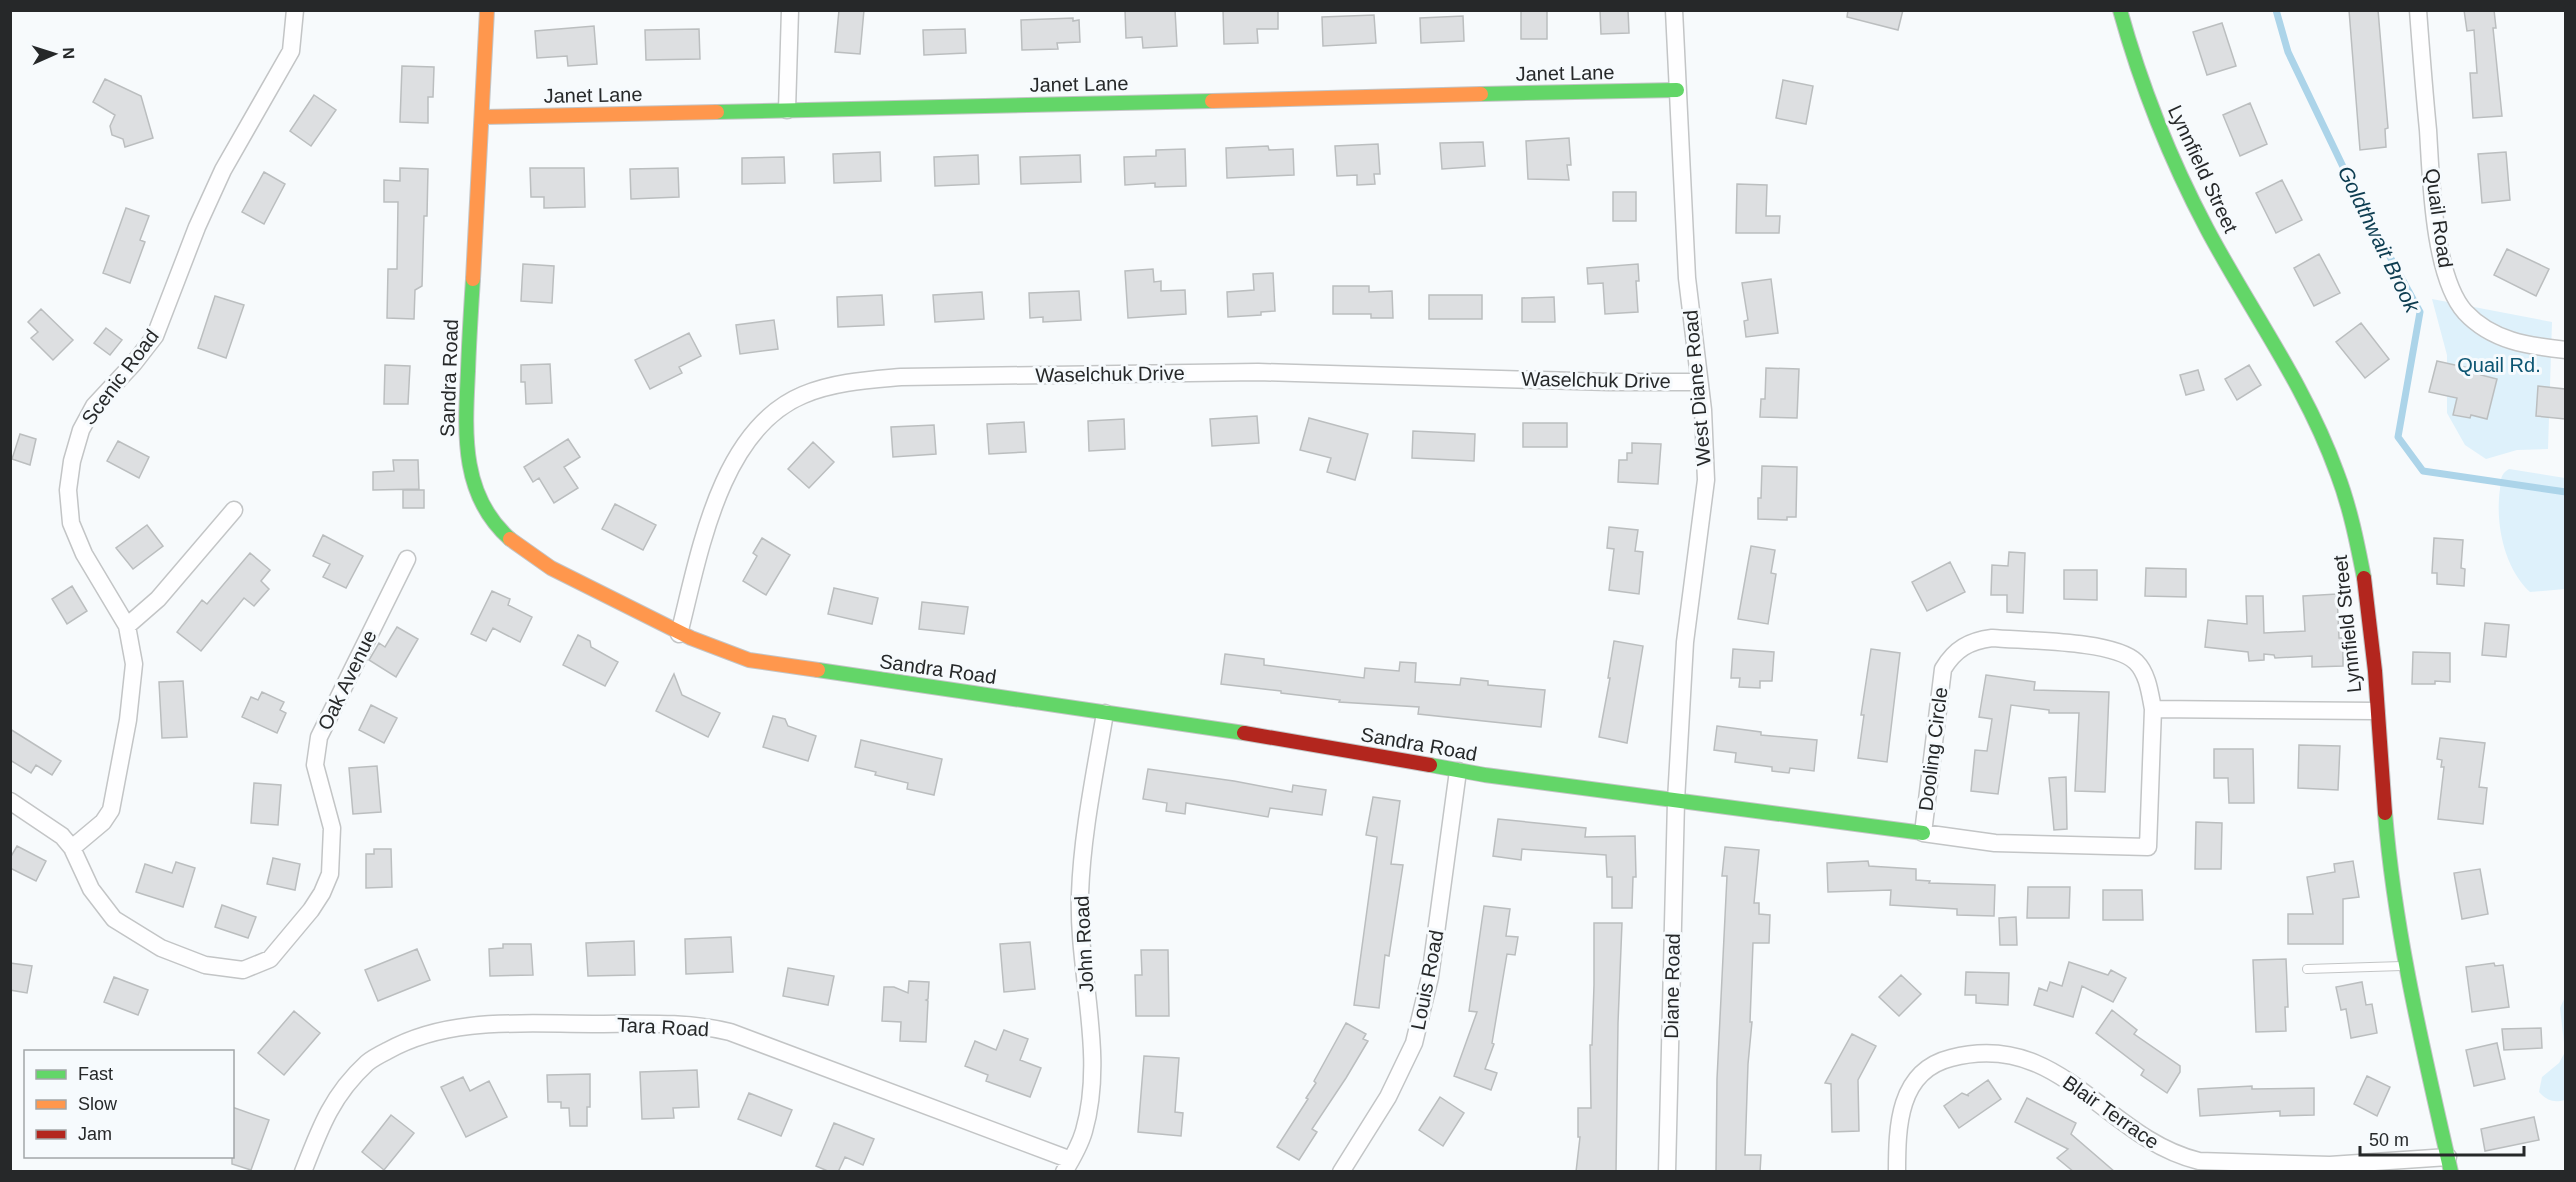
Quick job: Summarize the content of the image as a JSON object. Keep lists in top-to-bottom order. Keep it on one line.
{"streets":{"street":["Janet Lane","Lynnfield Street","Quail Road","Waselchuk Drive","Scenic Road","Sandra Road","West Diane Road","Oak Avenue","Dooling Circle","John Road","Louis Road","Diane Road","Tara Road","Blair Terrace"]},"crossings":[["Janet Lane","Sandra Road"],["Janet Lane","West Diane Road"],["Lynnfield Street","Blair Terrace"],["Waselchuk Drive","Sandra Road"],["Waselchuk Drive","West Diane Road"],["Scenic Road","Oak Avenue"],["Sandra Road","West Diane Road"],["Sandra Road","Dooling Circle"],["Sandra Road","John Road"],["Sandra Road","Louis Road"],["Sandra Road","Diane Road"],["West Diane Road","Diane Road"],["John Road","Tara Road"]],"water":["Goldthwait Brook"],"parks":["Quail Rd."],"legend":["Fast","Slow","Jam"],"scale_bar":"50 m","north":"right"}
